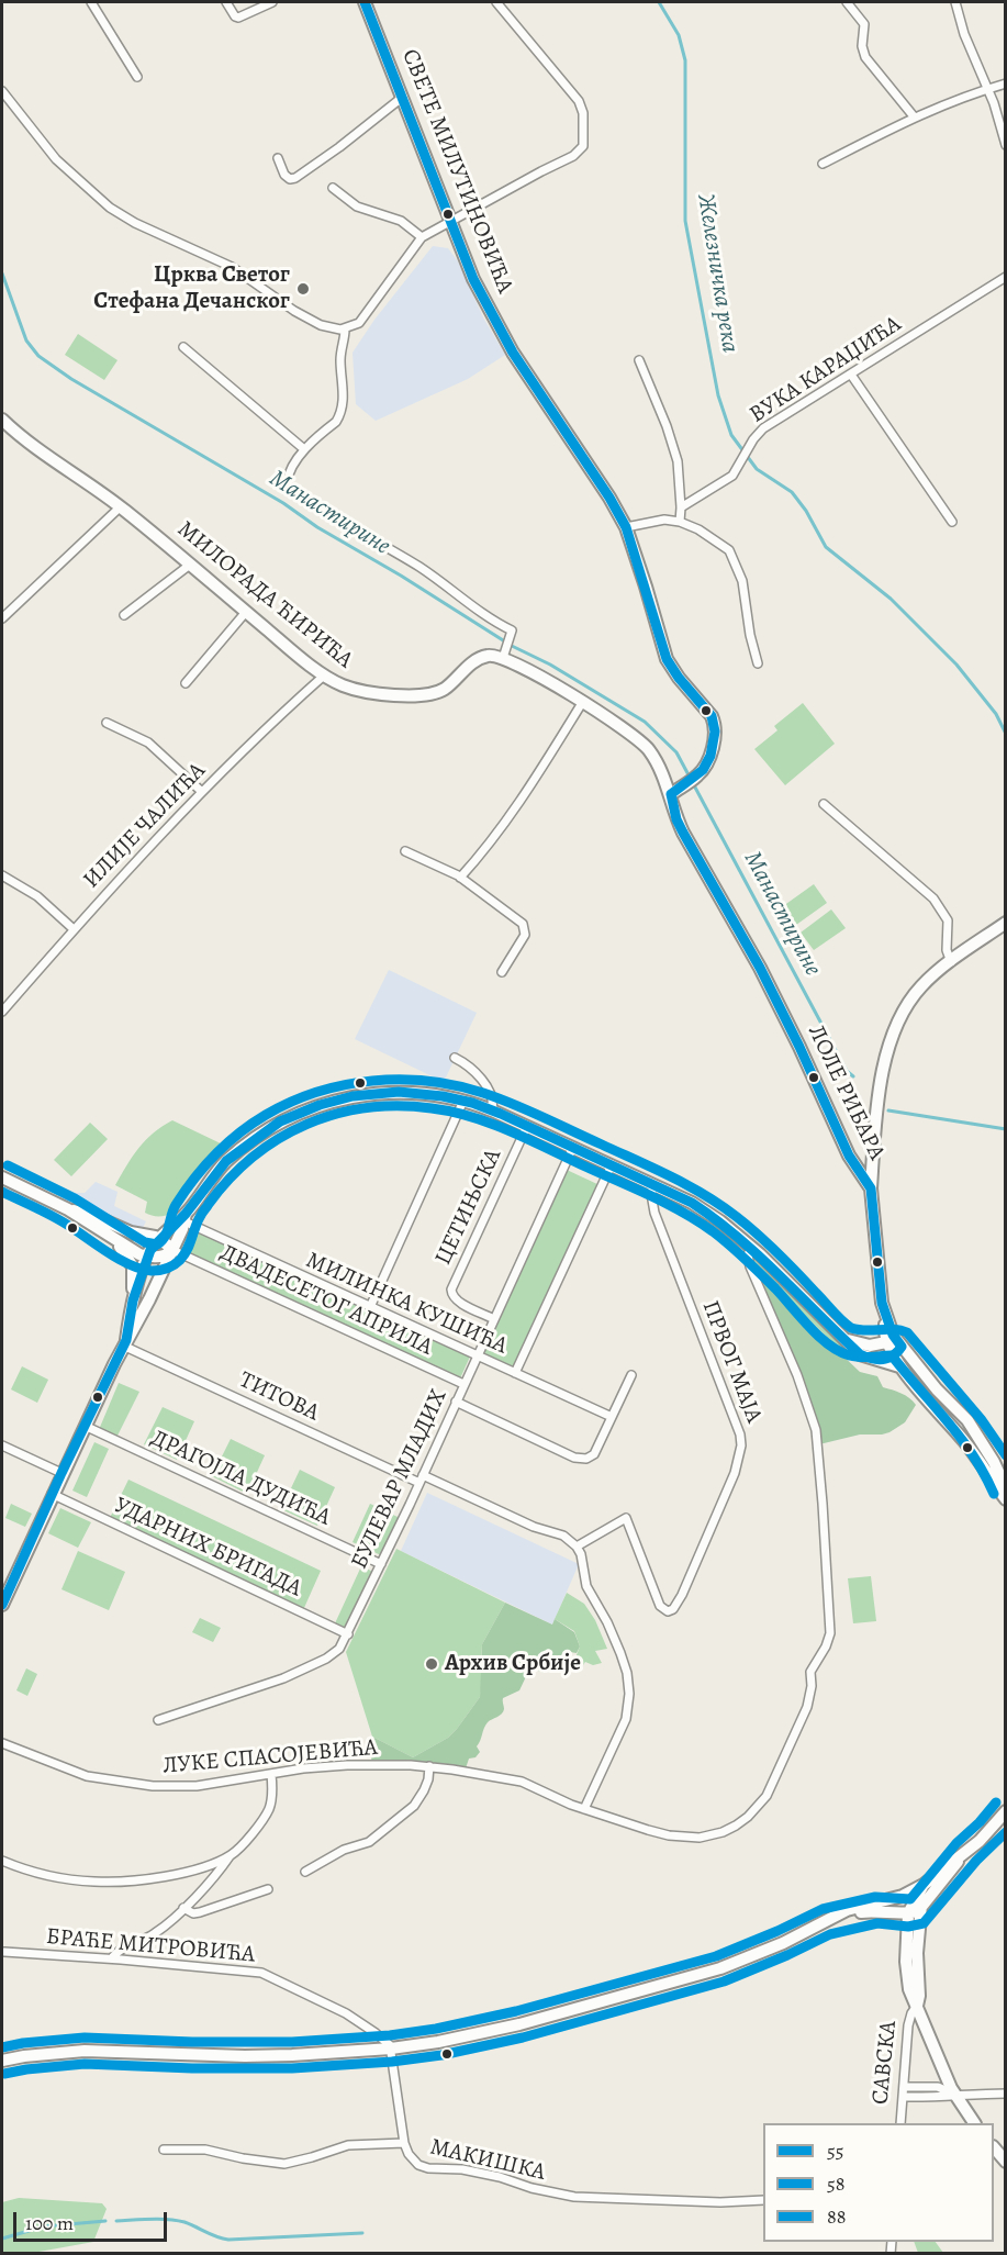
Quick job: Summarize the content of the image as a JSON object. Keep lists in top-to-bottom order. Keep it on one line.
{"streets":{"main road":["СВЕТЕ МИЛУТИНОВИЋА","МИЛОРАДА ЋИРИЋА","ЛОЛЕ РИБАРА","САВСКА"],"street":["ВУКА КАРАЏИЋА","ИЛИЈЕ ЧАЛИЋА","ЦЕТИЊСКА","ДВАДЕСЕТОГ АПРИЛА","МИЛИНКА КУШИЋА","ПРВОГ МАЈА","ТИТОВА","ДРАГОЈЛА ДУДИЋА","БУЛЕВАР МЛАДИХ","УДАРНИХ БРИГАДА","ЛУКЕ СПАСОЈЕВИЋА","БРАЋЕ МИТРОВИЋА","МАКИШКА"]},"crossings":[["СВЕТЕ МИЛУТИНОВИЋА","ЛОЛЕ РИБАРА"],["МИЛОРАДА ЋИРИЋА","ИЛИЈЕ ЧАЛИЋА"],["ЦЕТИЊСКА","БУЛЕВАР МЛАДИХ"],["ДВАДЕСЕТОГ АПРИЛА","БУЛЕВАР МЛАДИХ"],["МИЛИНКА КУШИЋА","БУЛЕВАР МЛАДИХ"],["ПРВОГ МАЈА","ТИТОВА"],["ТИТОВА","БУЛЕВАР МЛАДИХ"],["ДРАГОЈЛА ДУДИЋА","БУЛЕВАР МЛАДИХ"],["БУЛЕВАР МЛАДИХ","УДАРНИХ БРИГАДА"],["БРАЋЕ МИТРОВИЋА","МАКИШКА"]],"water":["Железничка река","Манастирине"],"places":["Црква Светог Стефана Дечанског","Архив Србије"],"lines":["transit line 55","transit line 88","transit line 58"],"legend":["55","58","88"],"scale_bar":"100 m"}
